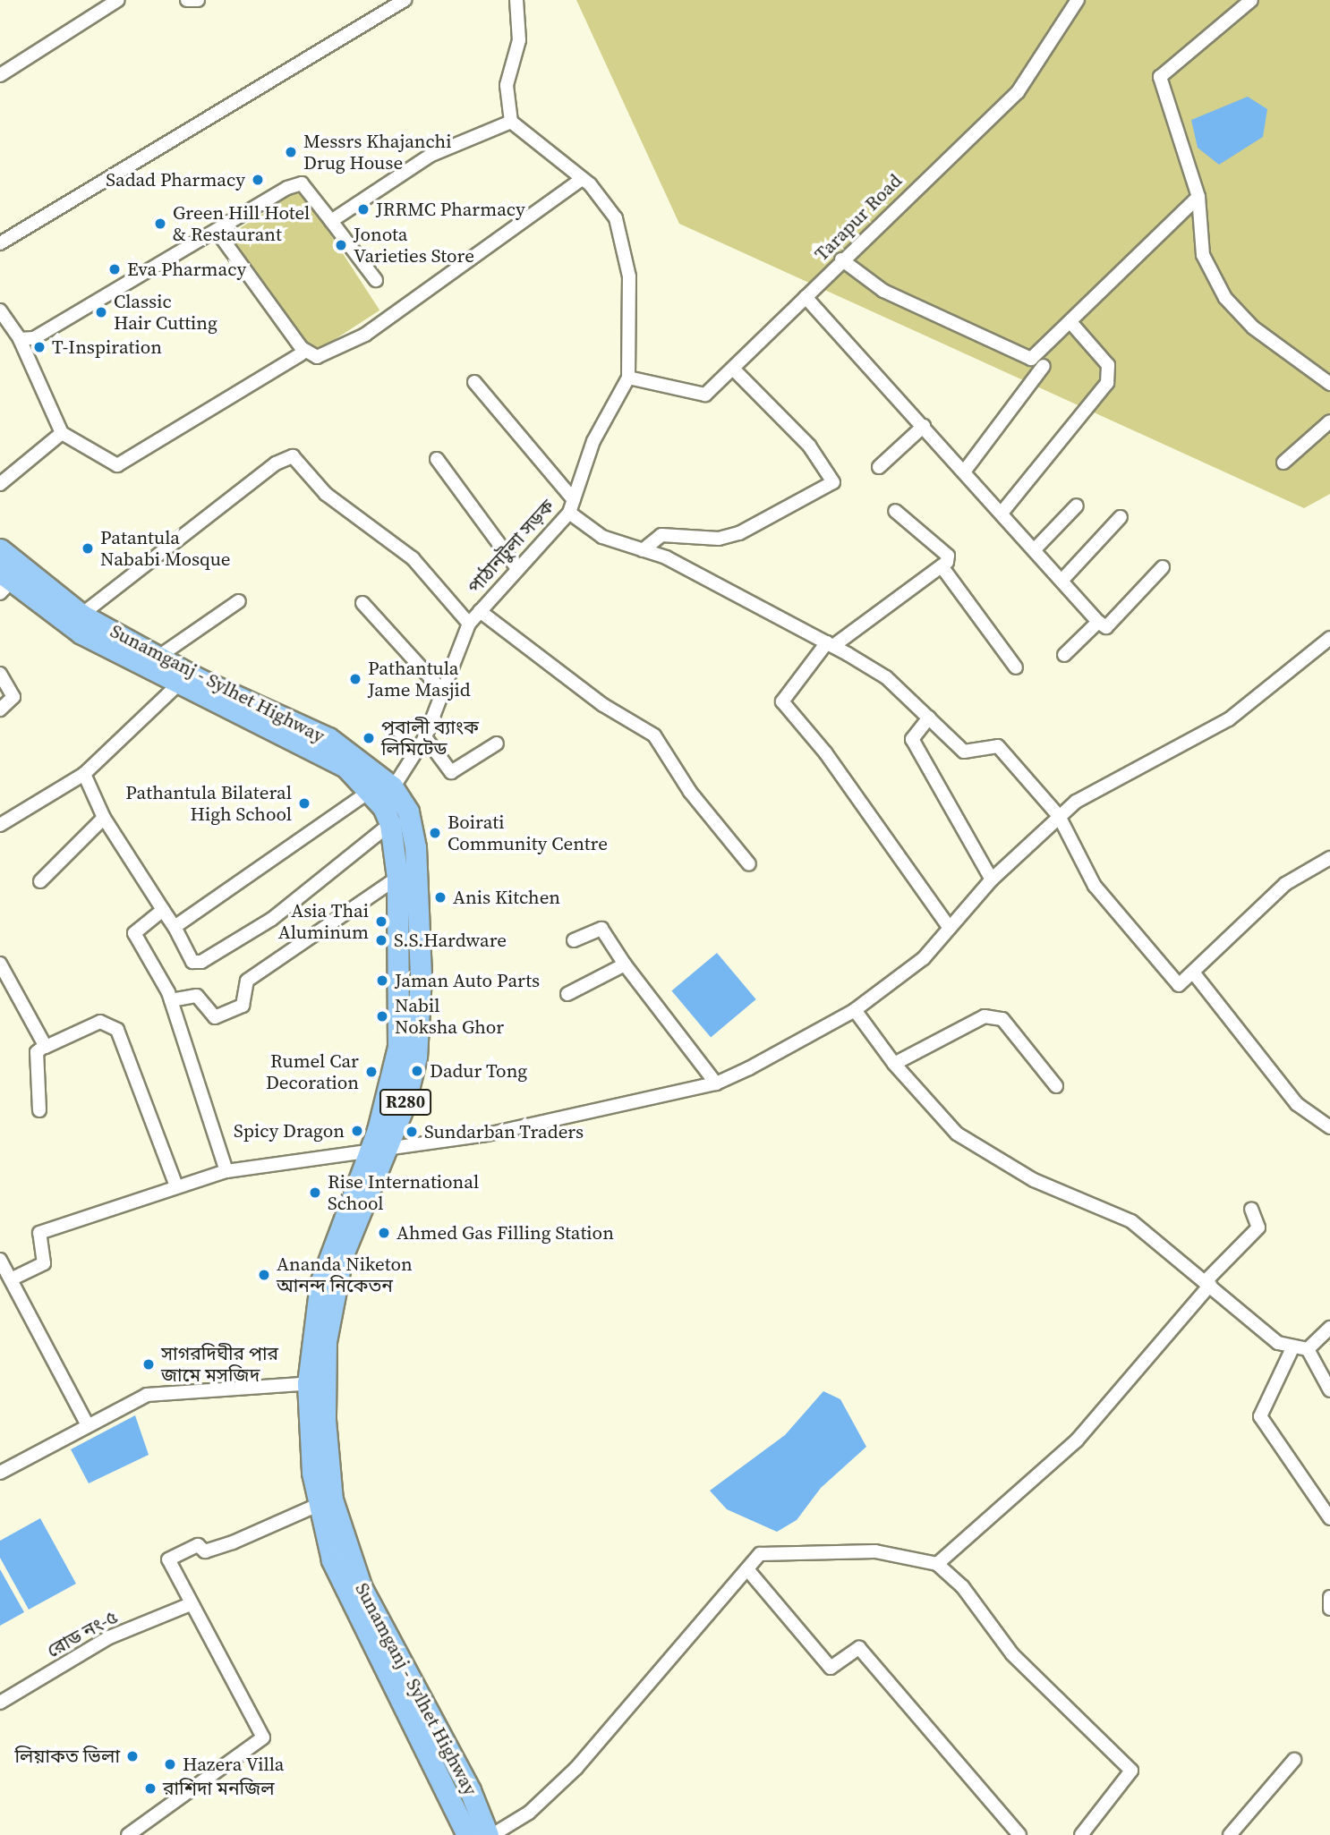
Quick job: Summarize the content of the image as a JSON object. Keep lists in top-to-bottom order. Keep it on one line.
{"streets":{"main road":["Sunamganj - Sylhet Highway","R280"],"street":["Tarapur Road","পাঠানটুলা সড়ক","রোড নং-৫"]},"crossings":[["Tarapur Road","পাঠানটুলা সড়ক"],["পাঠানটুলা সড়ক","Sunamganj - Sylhet Highway"]],"places":["Messrs Khajanchi Drug House","Sadad Pharmacy","JRRMC Pharmacy","Green Hill Hotel & Restaurant","Jonota Varieties Store","Eva Pharmacy","Classic Hair Cutting","T-Inspiration","Patantula Nababi Mosque","Pathantula Jame Masjid","পূবালী ব্যাংক লিমিটেড","Pathantula Bilateral High School","Boirati Community Centre","Anis Kitchen","Asia Thai Aluminum","S.S.Hardware","Jaman Auto Parts","Nabil Noksha Ghor","Dadur Tong","Rumel Car Decoration","Spicy Dragon","Sundarban Traders","Rise International School","Ahmed Gas Filling Station","Ananda Niketon আনন্দ নিকেতন","সাগরদিঘীর পার জামে মসজিদ","লিয়াকত ভিলা","Hazera Villa","রাশিদা মনজিল"]}
